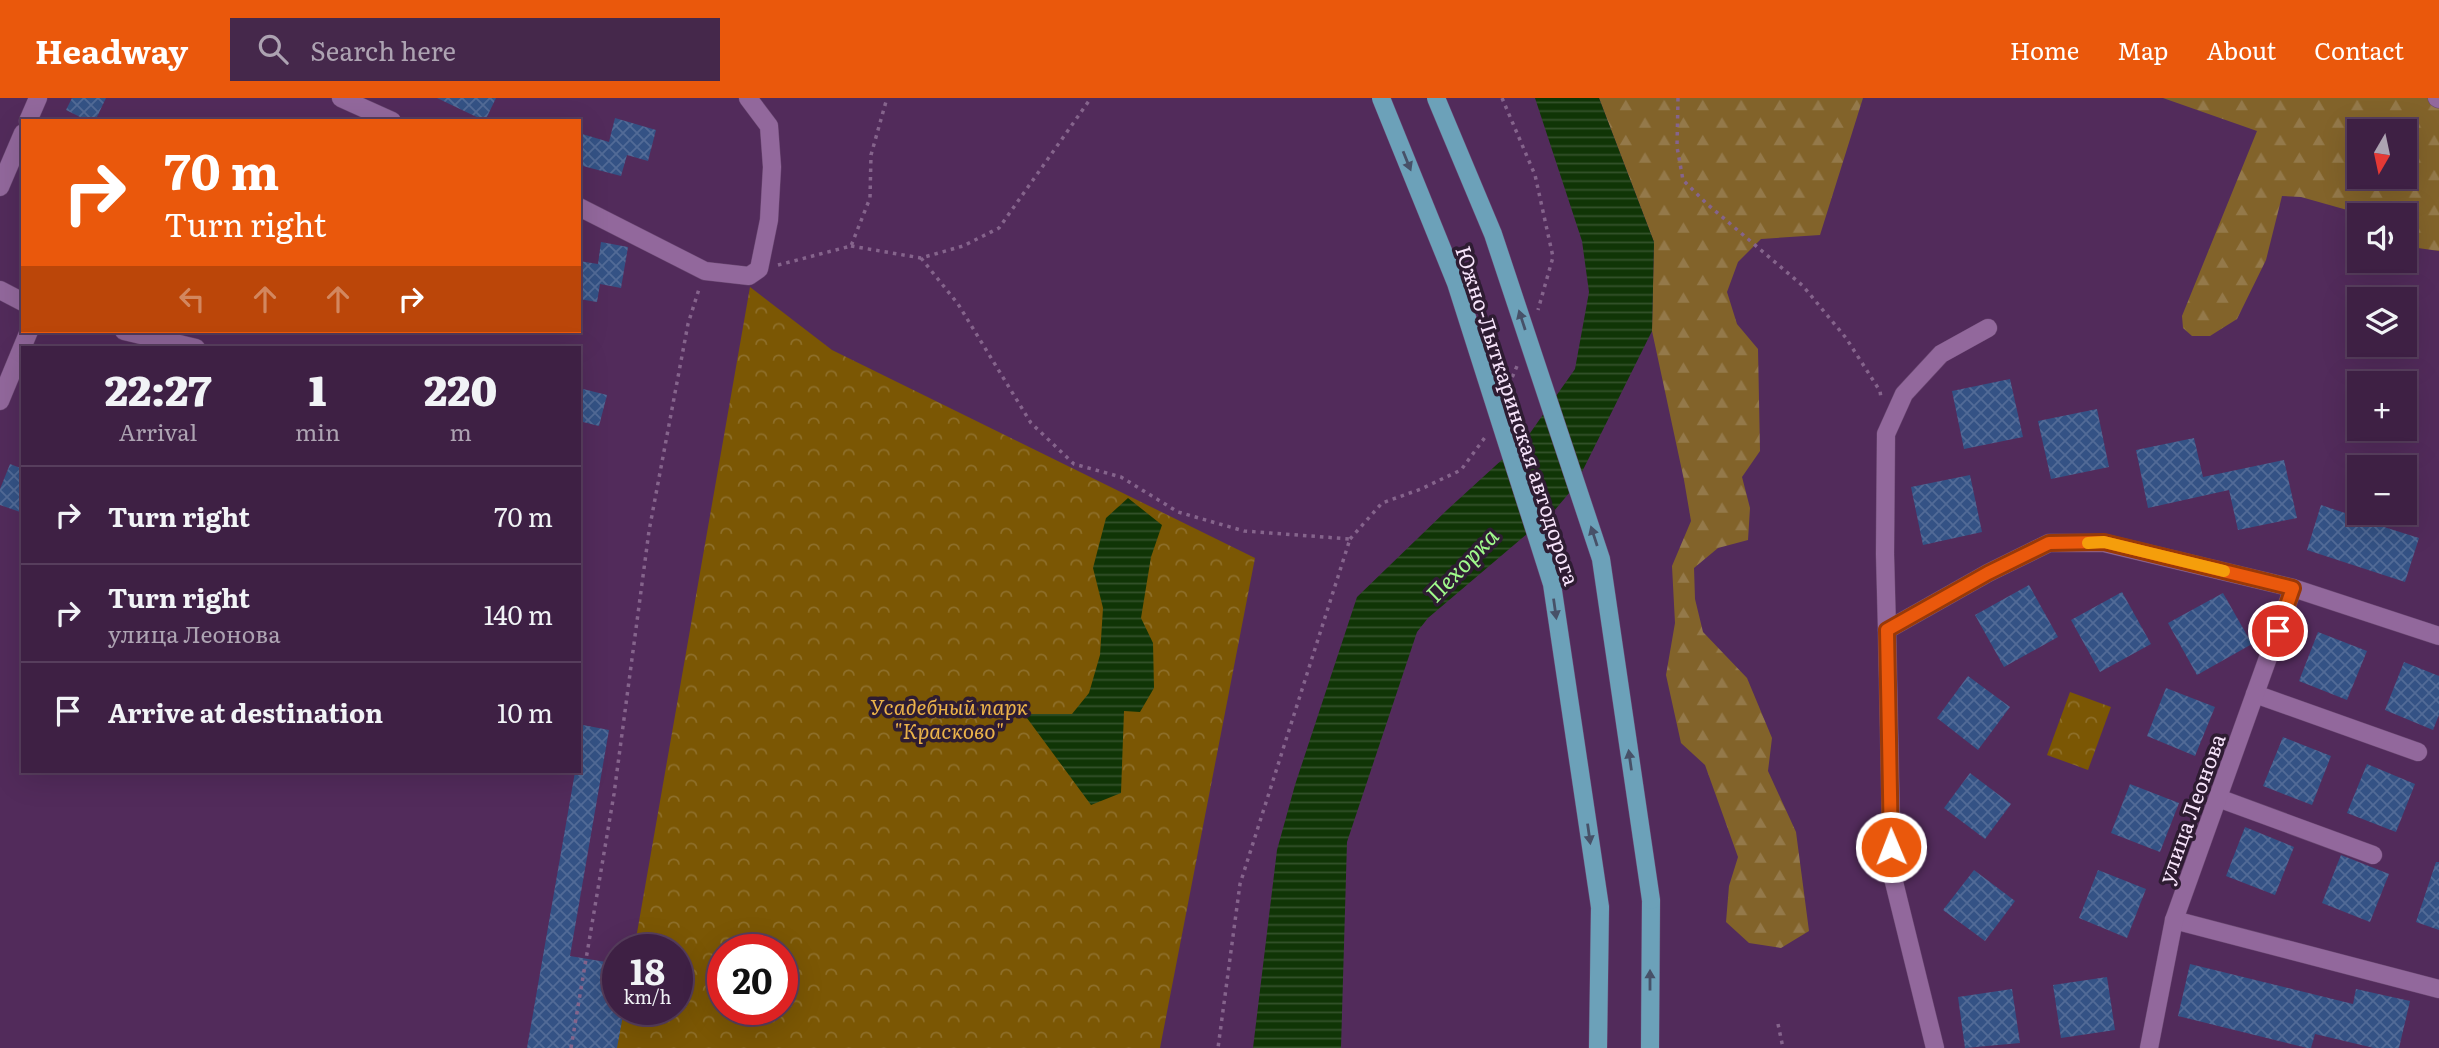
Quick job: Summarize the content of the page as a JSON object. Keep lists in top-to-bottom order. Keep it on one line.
{"streets":{"main road":["Южно-Лыткаринская автодорога"],"street":["улица Леонова"]},"water":["Пехорка"],"parks":["Усадебный парк \"Красково\""],"north":"bottom","page":{"header":"Headway","search":"Search here","nav":["Home","Map","About","Contact"],"map_buttons":["+","−"],"turn":["70 m","Turn right"],"eta":["22:27","Arrival","1","min","220","m"],"list":[{"name":"Turn right","value":"70 m"},{"name":"Turn right","note":"улица Леонова","value":"140 m"},{"name":"Arrive at destination","value":"10 m"}],"speed":"18 km/h","limit":"20"}}
